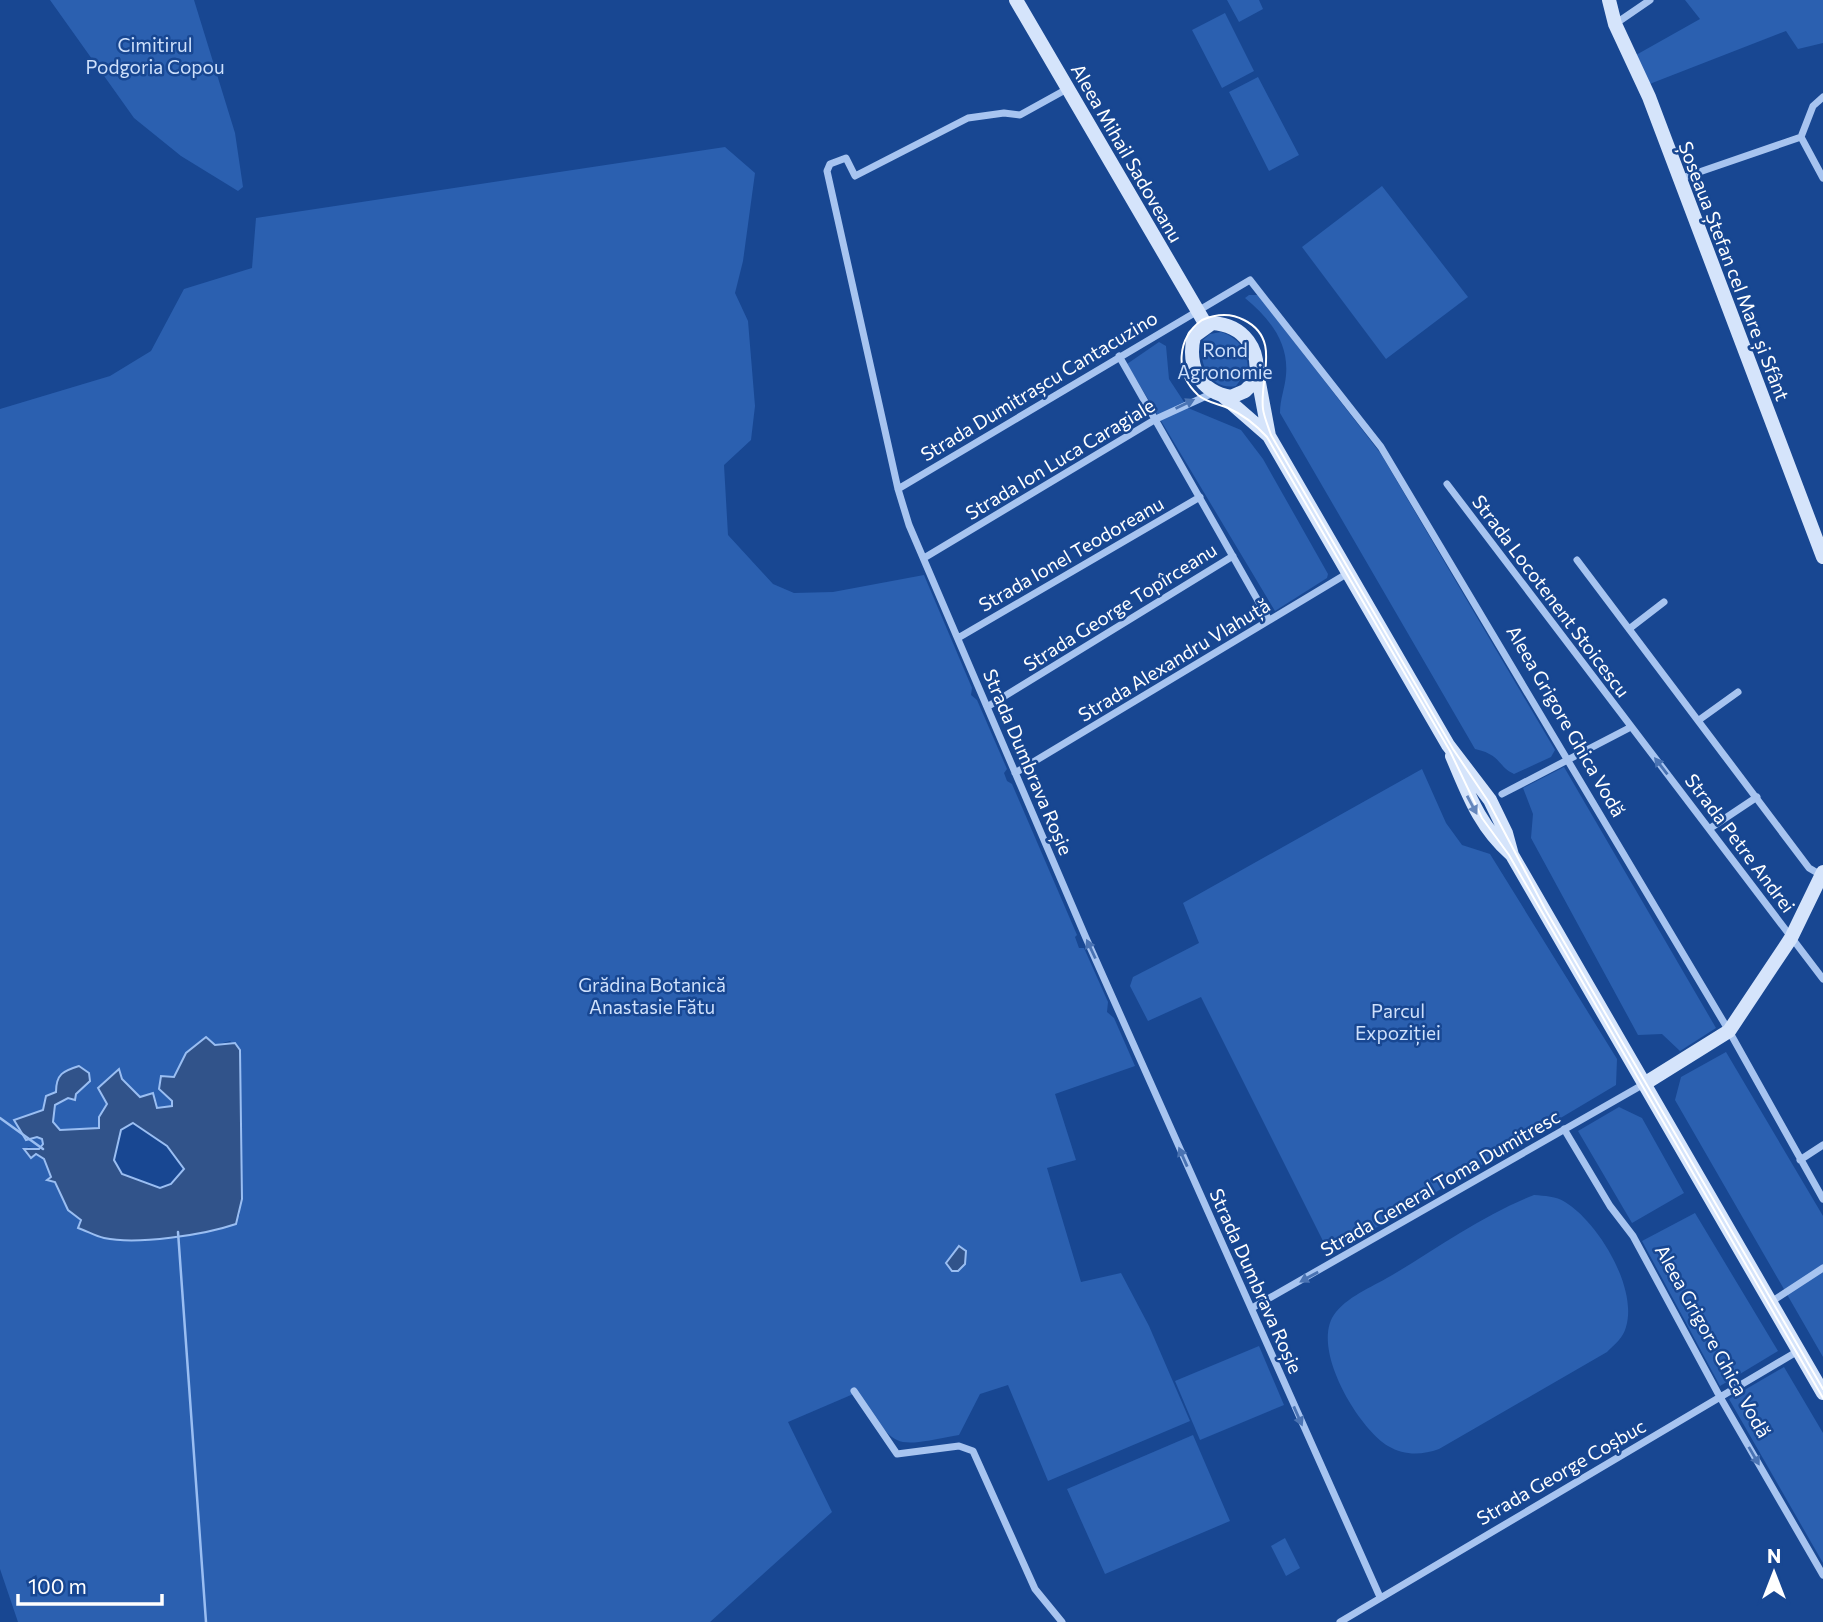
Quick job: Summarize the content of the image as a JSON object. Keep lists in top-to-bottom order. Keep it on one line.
{"streets":{"main road":["Aleea Mihail Sadoveanu","Șoseaua Ștefan cel Mare și Sfânt"],"street":["Strada Dumitrașcu Cantacuzino","Strada Ion Luca Caragiale","Strada Ionel Teodoreanu","Strada Locotenent Stoicescu","Strada George Topîrceanu","Strada Alexandru Vlahuță","Aleea Grigore Ghica Vodă","Strada Dumbrava Roșie","Strada Petre Andrei","Strada General Toma Dumitresc","Strada George Coșbuc"]},"crossings":[["Aleea Mihail Sadoveanu","Strada Dumitrașcu Cantacuzino"],["Aleea Mihail Sadoveanu","Strada Ion Luca Caragiale"],["Aleea Mihail Sadoveanu","Strada Dumbrava Roșie"],["Strada Dumitrașcu Cantacuzino","Aleea Grigore Ghica Vodă"],["Strada Dumitrașcu Cantacuzino","Strada Dumbrava Roșie"],["Strada Ion Luca Caragiale","Strada Dumbrava Roșie"],["Strada Ionel Teodoreanu","Strada Dumbrava Roșie"],["Strada Locotenent Stoicescu","Strada Petre Andrei"],["Strada George Topîrceanu","Strada Dumbrava Roșie"],["Strada Alexandru Vlahuță","Strada Dumbrava Roșie"],["Aleea Grigore Ghica Vodă","Strada General Toma Dumitresc"],["Aleea Grigore Ghica Vodă","Strada George Coșbuc"],["Strada Dumbrava Roșie","Strada General Toma Dumitresc"],["Strada Dumbrava Roșie","Strada George Coșbuc"]],"one_way":["Strada General Toma Dumitresc"],"parks":["Cimitirul Podgoria Copou","Rond Agronomie","Grădina Botanică Anastasie Fătu","Parcul Expoziției"],"scale_bar":"100 m","north":"top"}
